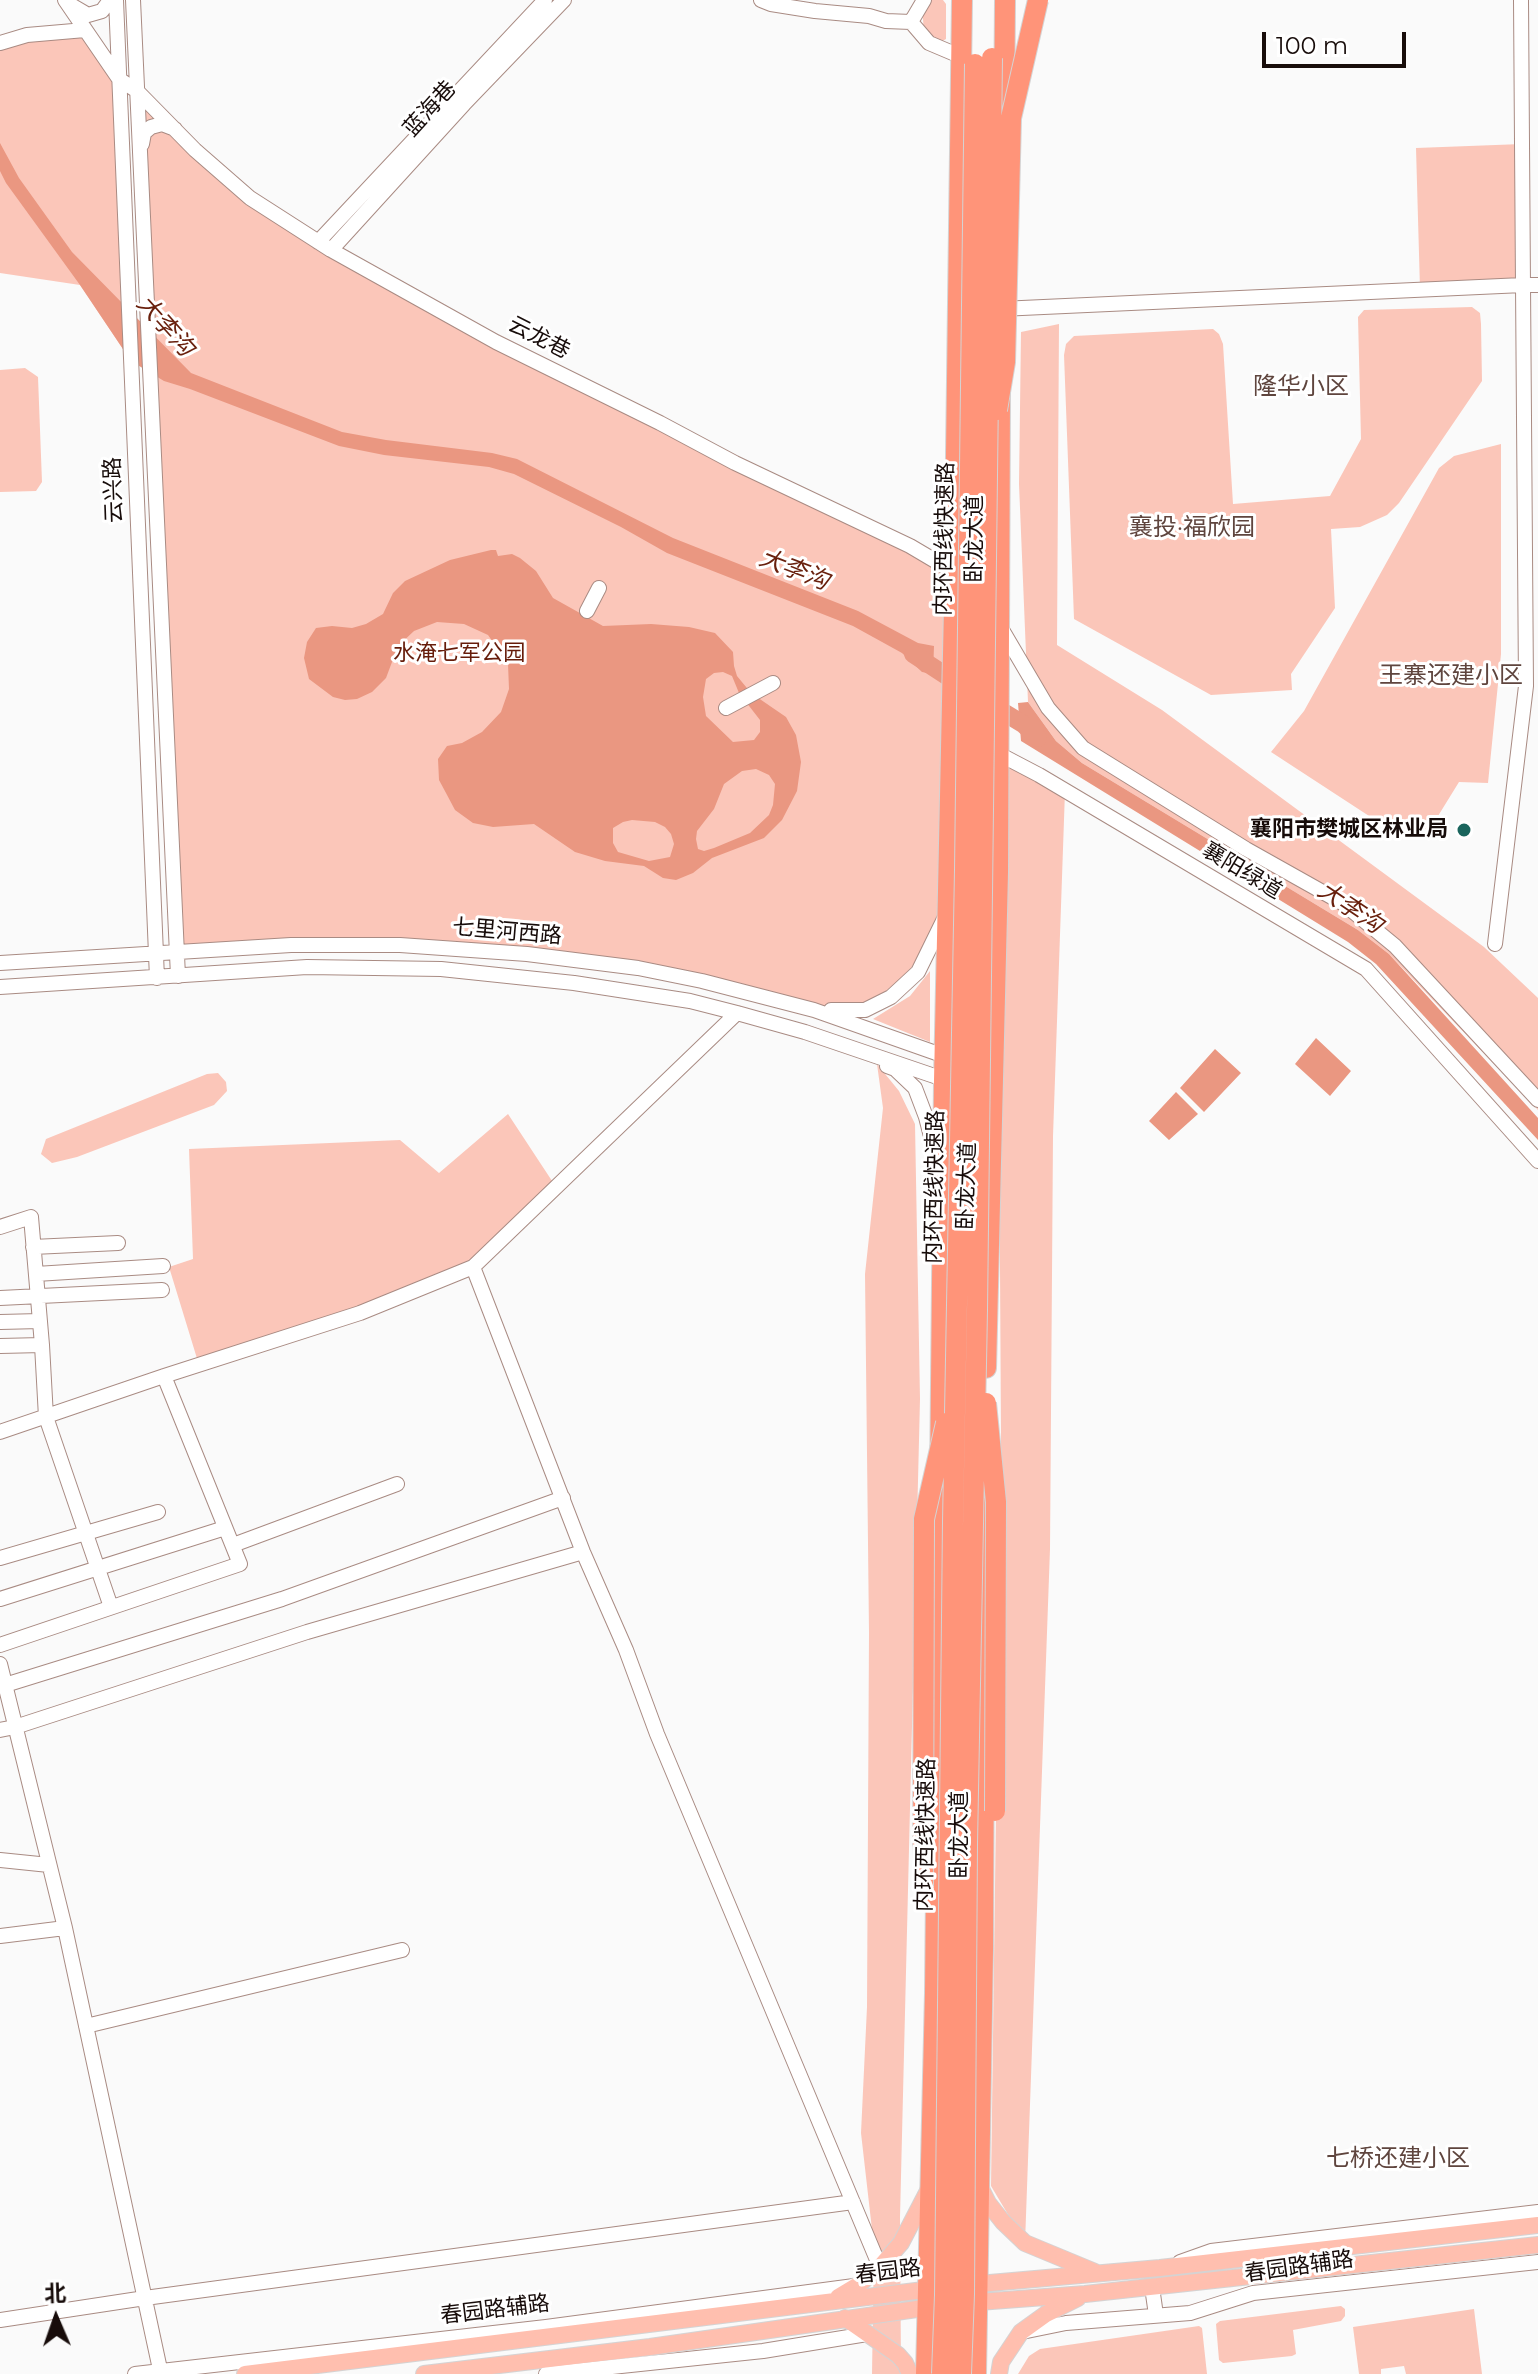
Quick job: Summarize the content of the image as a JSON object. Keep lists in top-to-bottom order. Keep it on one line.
{"streets":{"highway":["内环西线快速路","卧龙大道"],"main road":["春园路"],"street":["蓝海巷","云龙巷","云兴路","襄阳绿道","七里河西路","春园路辅路"]},"crossings":[["蓝海巷","云龙巷"],["云龙巷","云兴路"],["云龙巷","卧龙大道"],["云兴路","七里河西路"],["卧龙大道","襄阳绿道"],["卧龙大道","七里河西路"],["卧龙大道","春园路"],["春园路辅路","春园路"]],"districts":["隆华小区","襄投·福欣园","王寨还建小区","七桥还建小区"],"water":["大李沟"],"parks":["水淹七军公园"],"places":["襄阳市樊城区林业局"],"scale_bar":"100 m","north":"top"}
